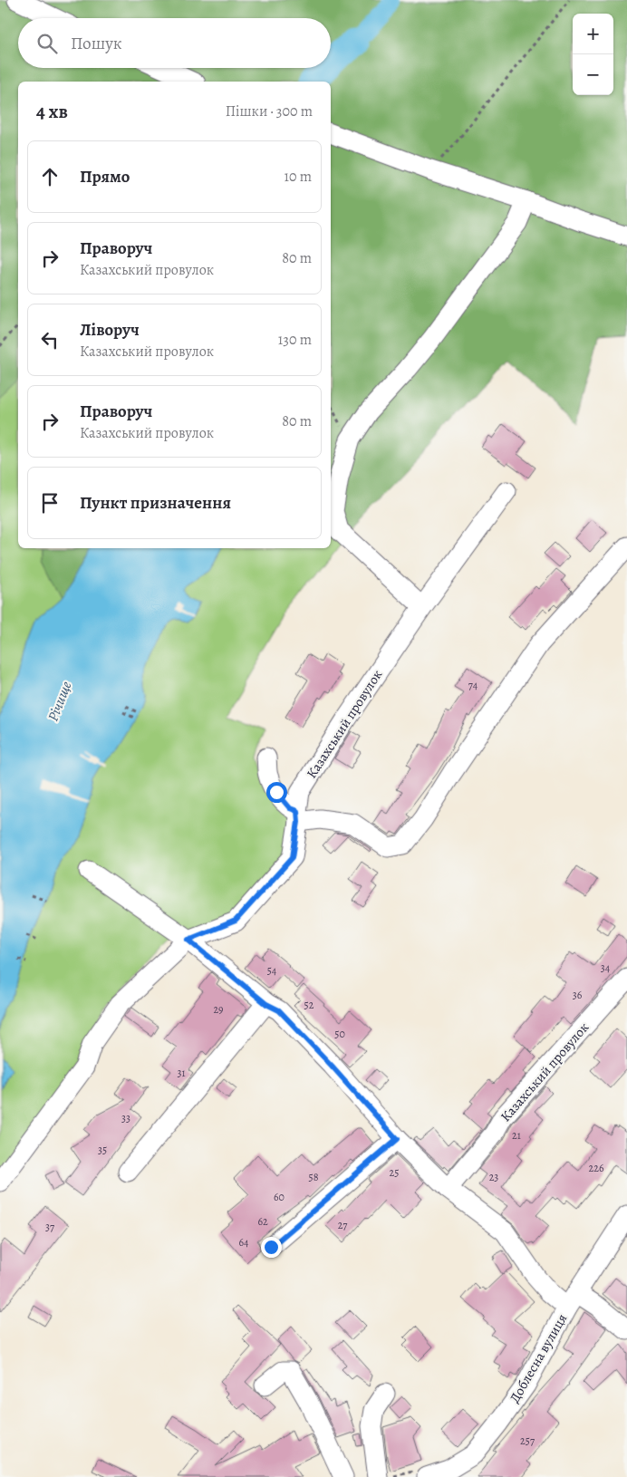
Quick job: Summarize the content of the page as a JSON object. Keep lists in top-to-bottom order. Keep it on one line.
{"streets":{"street":["Казахський провулок","Доблесна вулиця"]},"water":["Річище"],"house_numbers":["74","34","54","36","52","29","50","31","33","21","35","226","25","58","23","60","62","27","37","64","257"],"page":{"map_buttons":["+","−"],"search":"Пошук","heading":["4 хв","Пішки · 300 m"],"list":[["Прямо","10 m"],["Праворуч","Казахський провулок","80 m"],["Ліворуч","Казахський провулок","130 m"],["Праворуч","Казахський провулок","80 m"],"Пункт призначення"]}}
